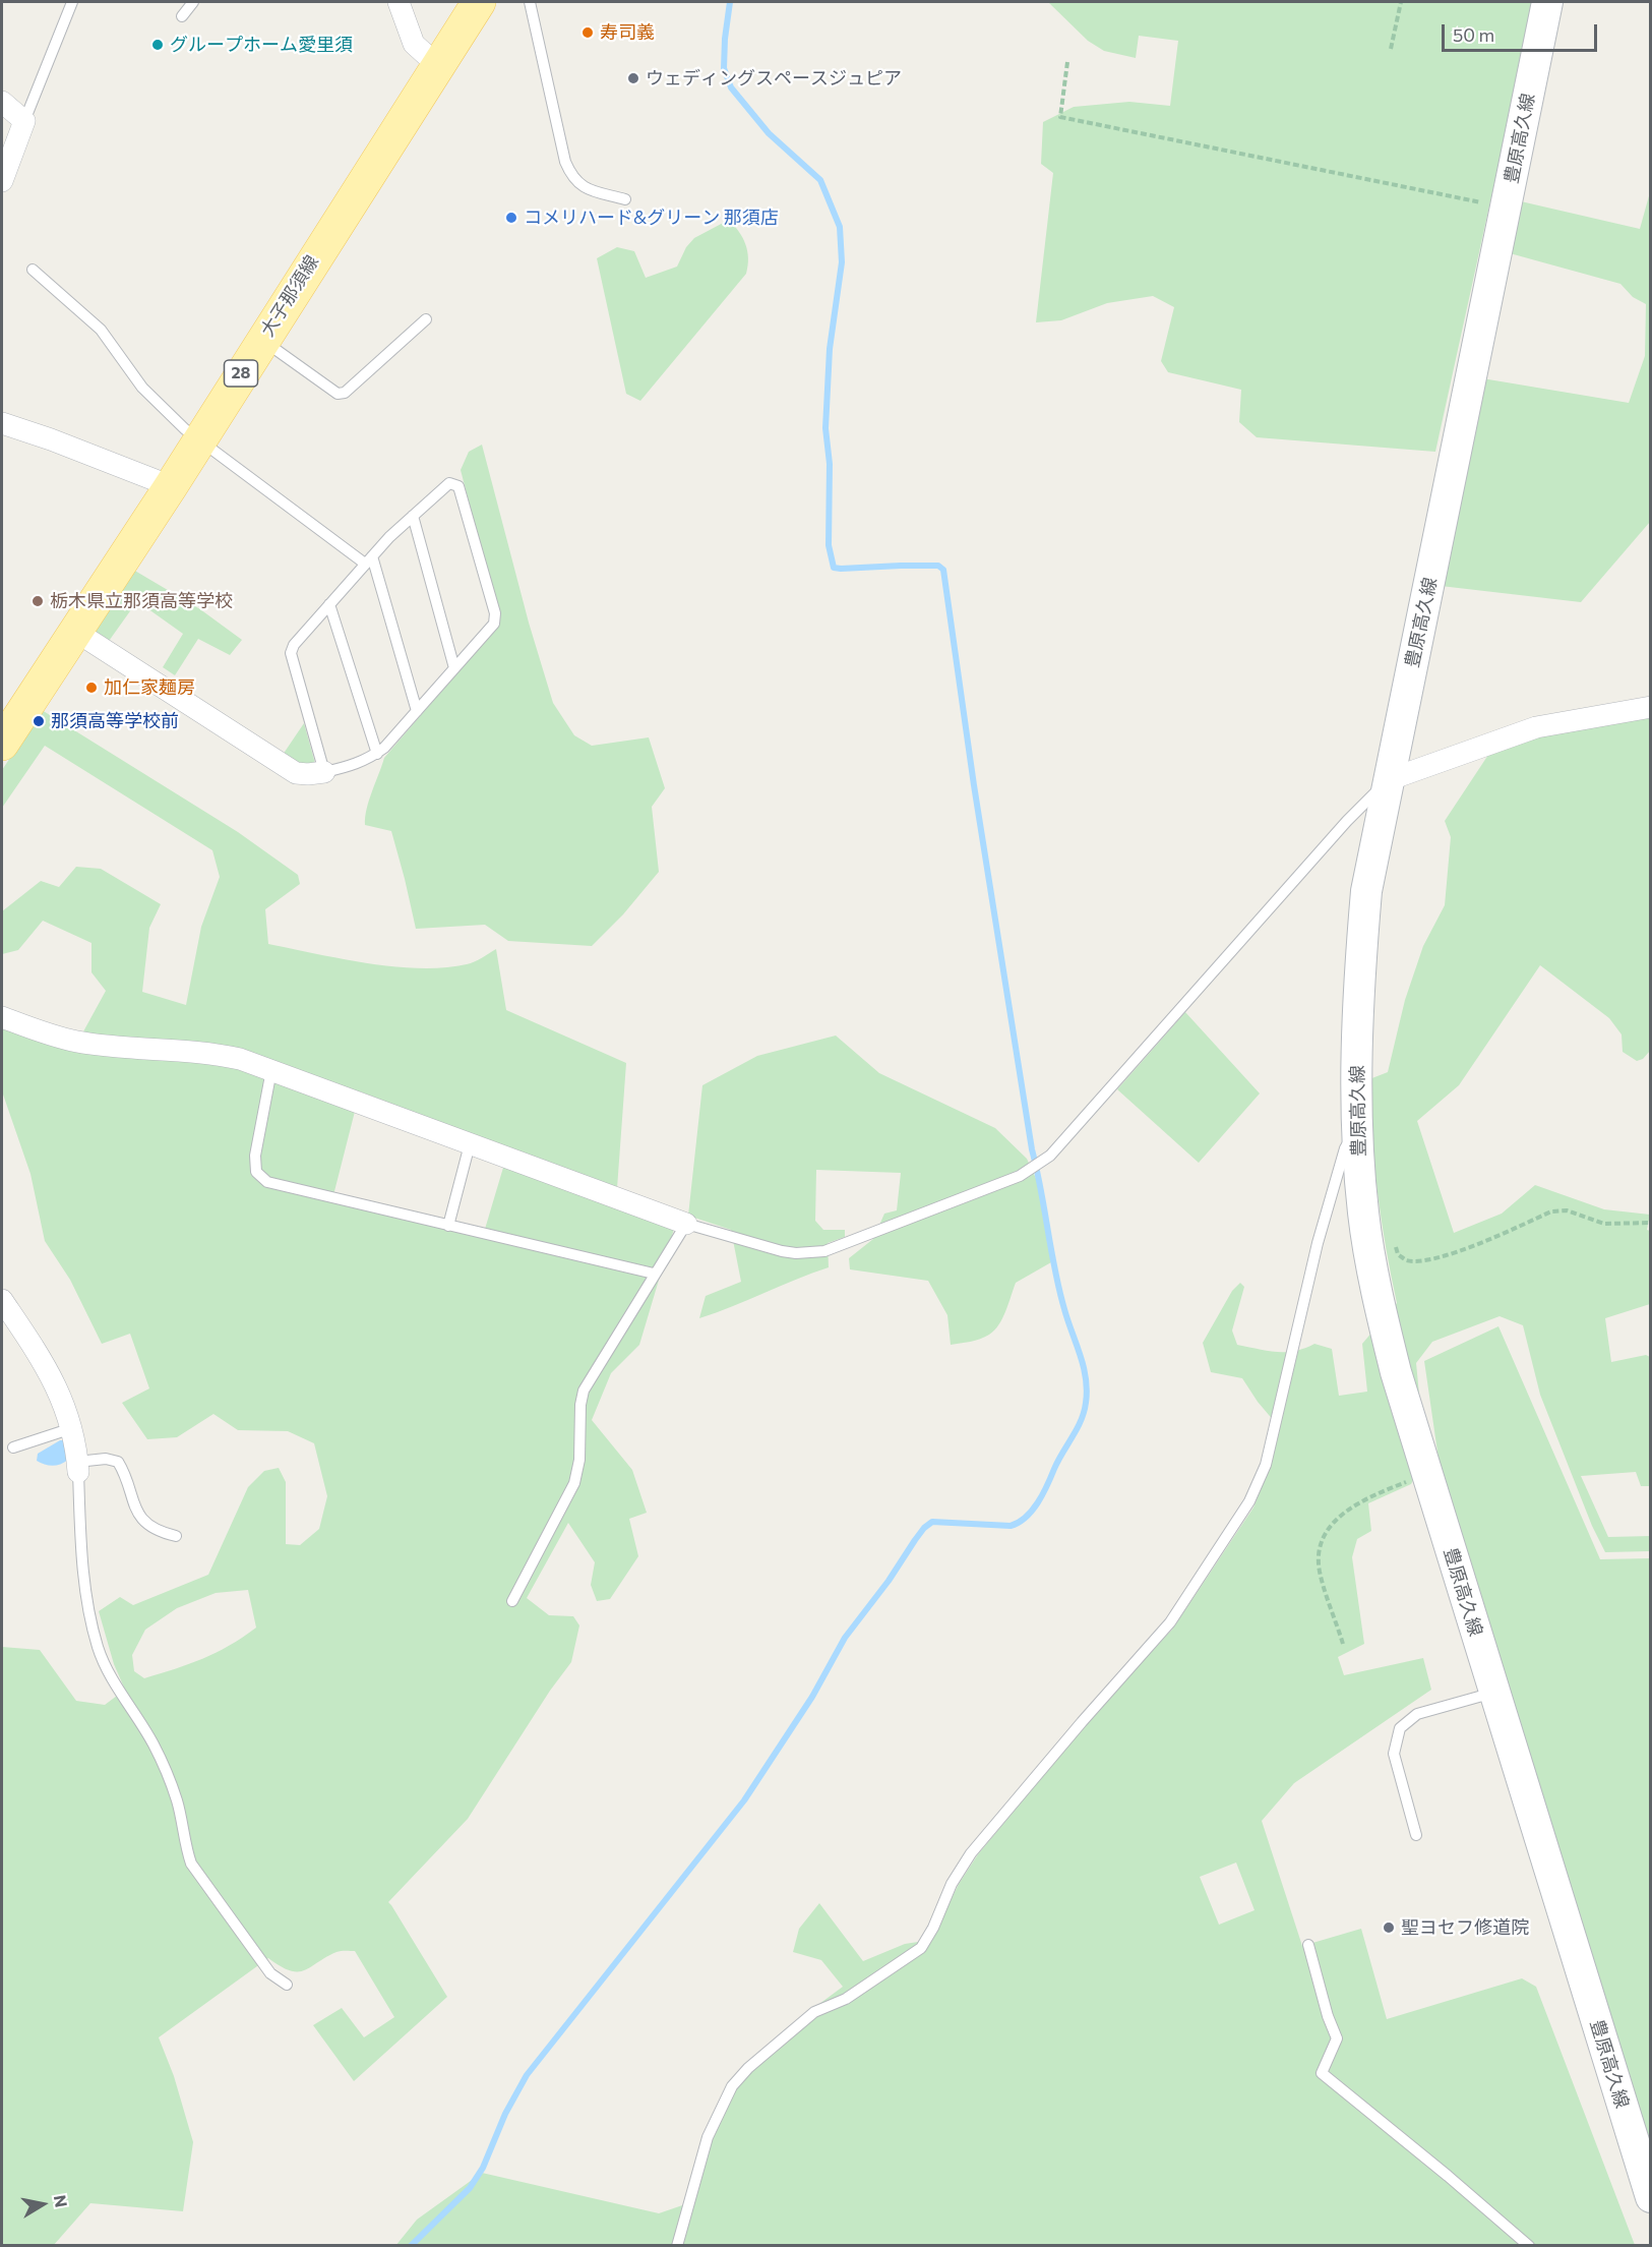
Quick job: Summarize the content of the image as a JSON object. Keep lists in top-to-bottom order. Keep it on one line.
{"streets":{"main road":["豊原高久線","大子那須線","28"]},"places":["寿司義","グループホーム愛里須","ウェディングスペースジュピア","コメリハード&グリーン 那須店","栃木県立那須高等学校","加仁家麺房","那須高等学校前","聖ヨセフ修道院"],"scale_bar":"50 m","north":"right"}
